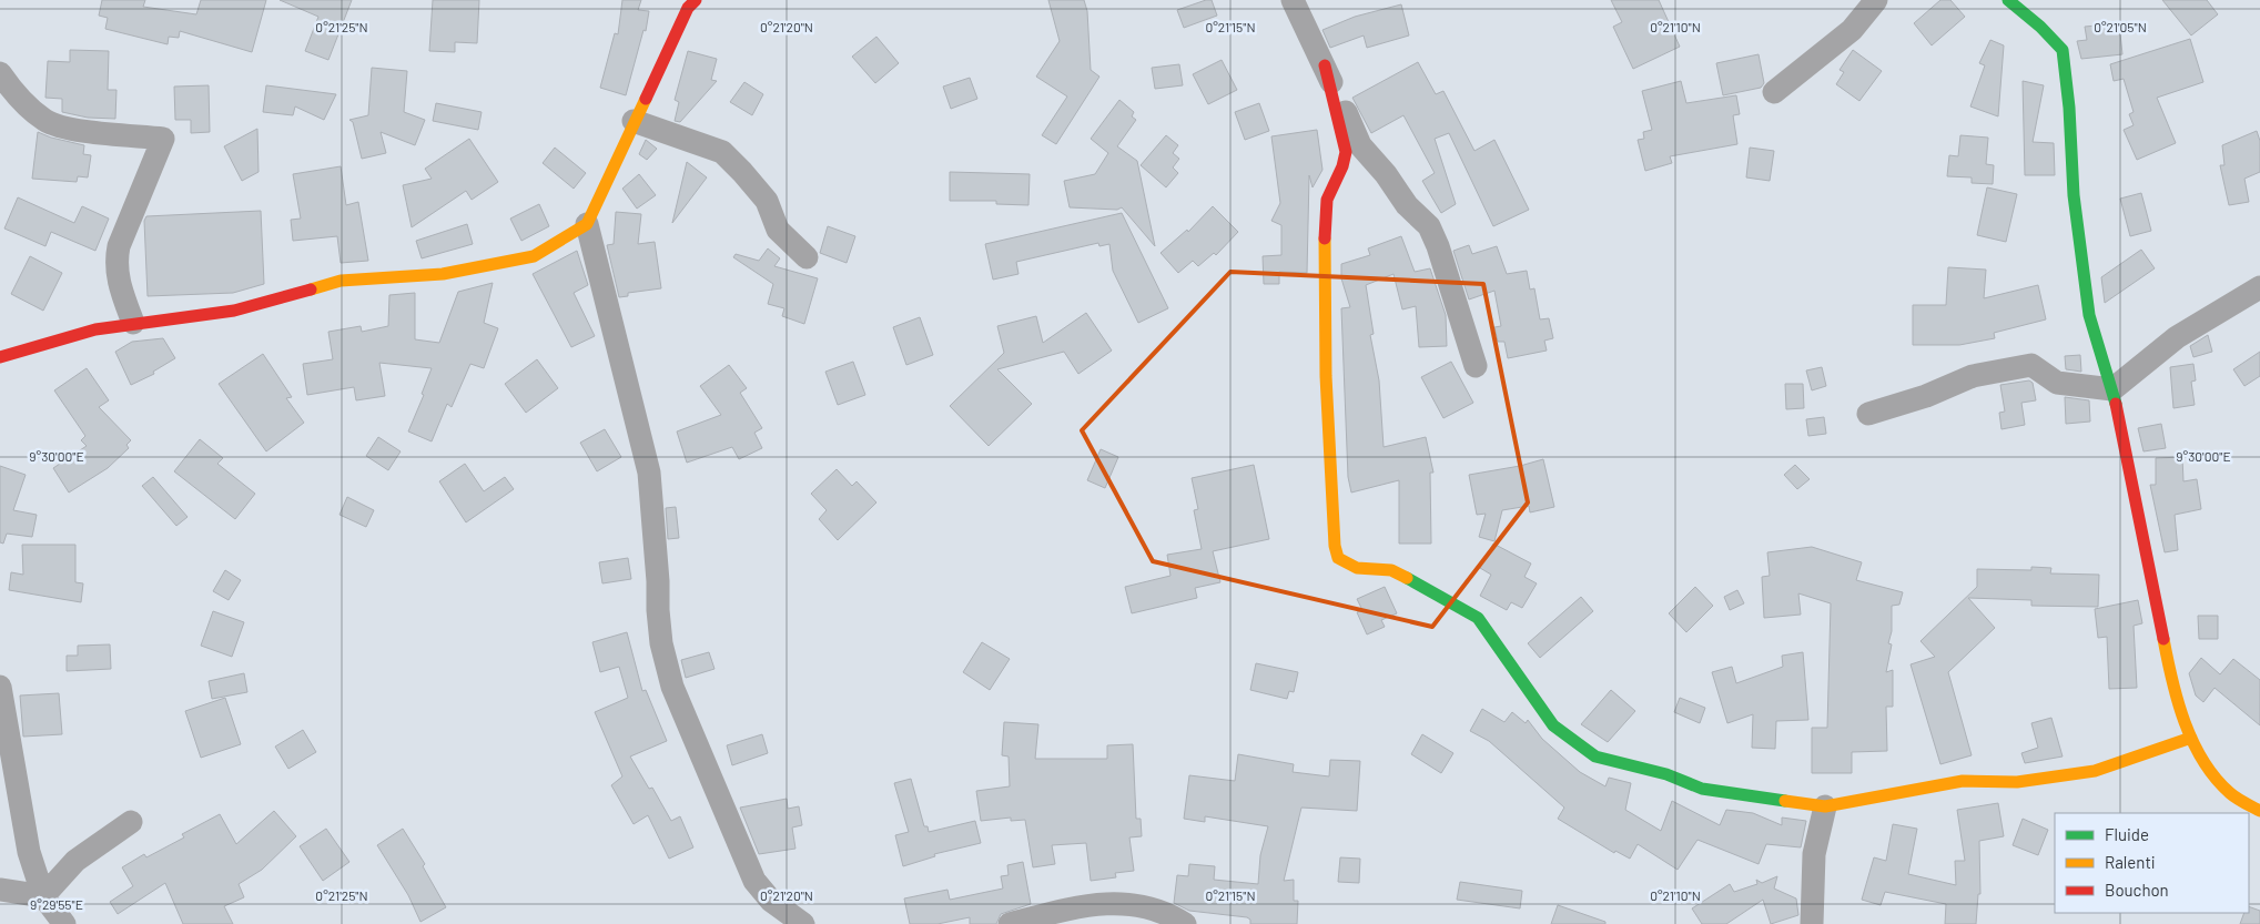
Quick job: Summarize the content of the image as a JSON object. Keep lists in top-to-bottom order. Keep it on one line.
{"legend":["Fluide","Ralenti","Bouchon"],"coordinates":["0°21'25\"N","0°21'20\"N","0°21'15\"N","0°21'10\"N","0°21'05\"N","9°30'00\"E","9°29'55\"E"]}
